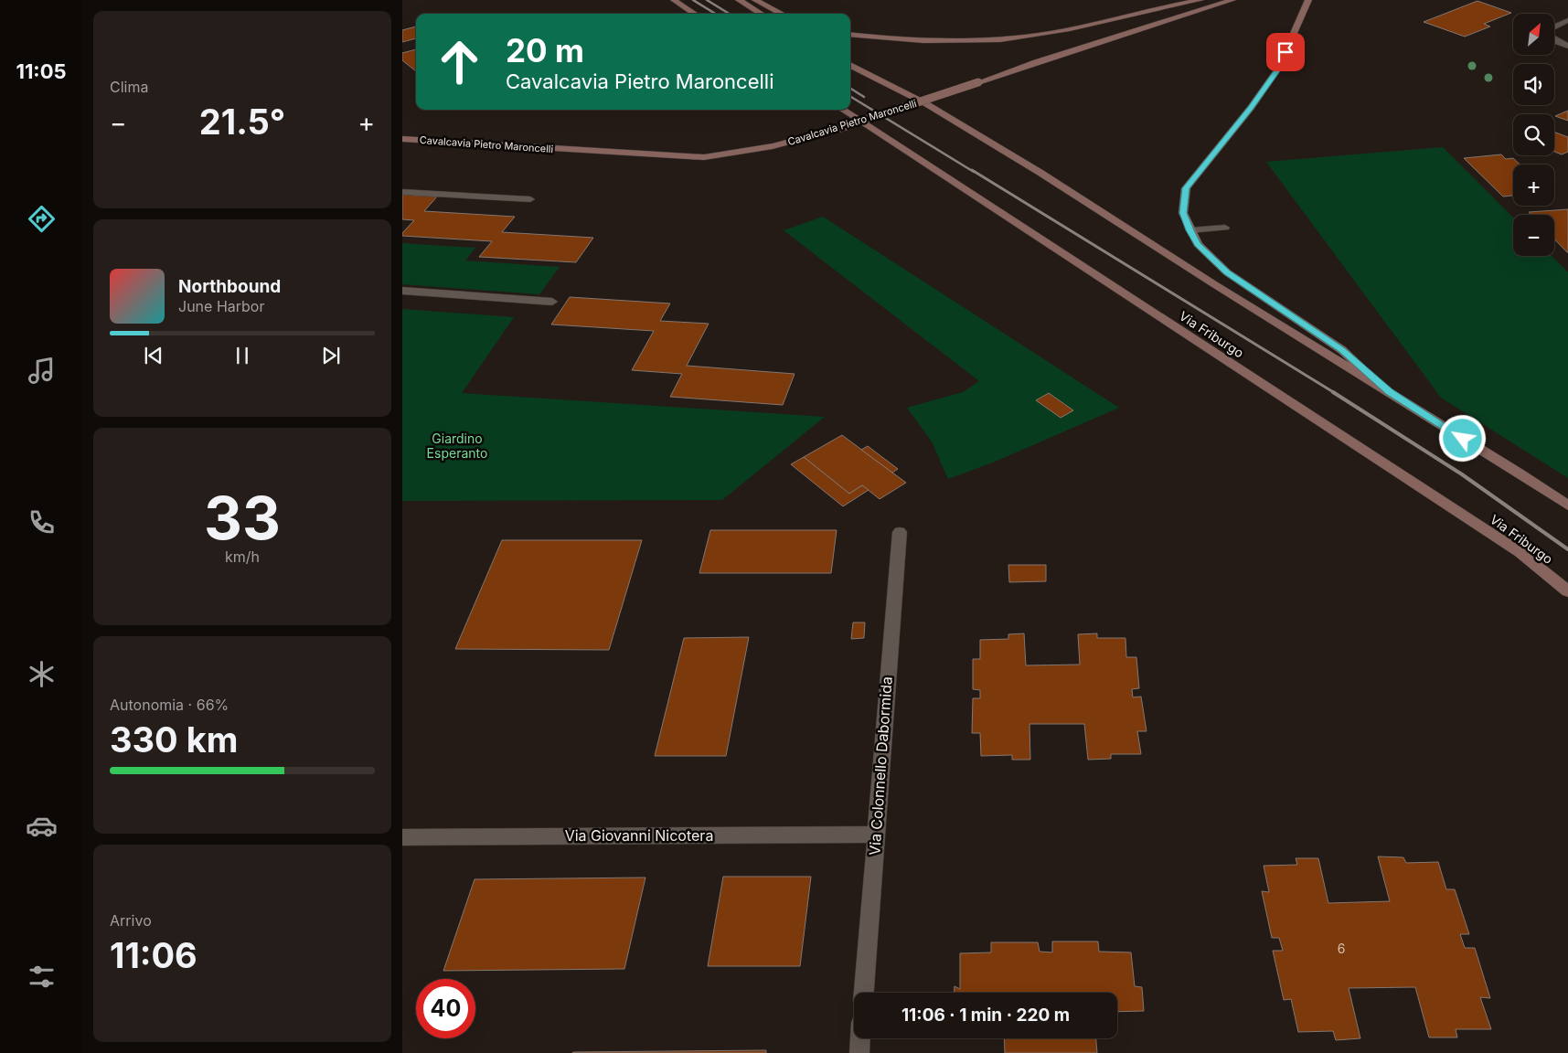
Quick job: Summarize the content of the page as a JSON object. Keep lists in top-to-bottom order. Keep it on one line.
{"streets":{"main road":["Cavalcavia Pietro Maroncelli","Via Friburgo"],"street":["Via Colonnello Dabormida","Via Giovanni Nicotera"]},"crossings":[["Via Colonnello Dabormida","Via Giovanni Nicotera"]],"parks":["Giardino Esperanto"],"house_numbers":["6"],"north":"top right","page":{"tabs":"11:05","tile":["Clima",["33","km/h"],["Autonomia · 66%","330 km"],["Arrivo","11:06"]],"map_buttons":["+","−"],"turn":["20 m","Cavalcavia Pietro Maroncelli"],"heat":["−","21.5°","+"],"song":["Northbound","June Harbor"],"limit":"40","trip":"11:06 · 1 min · 220 m"}}
